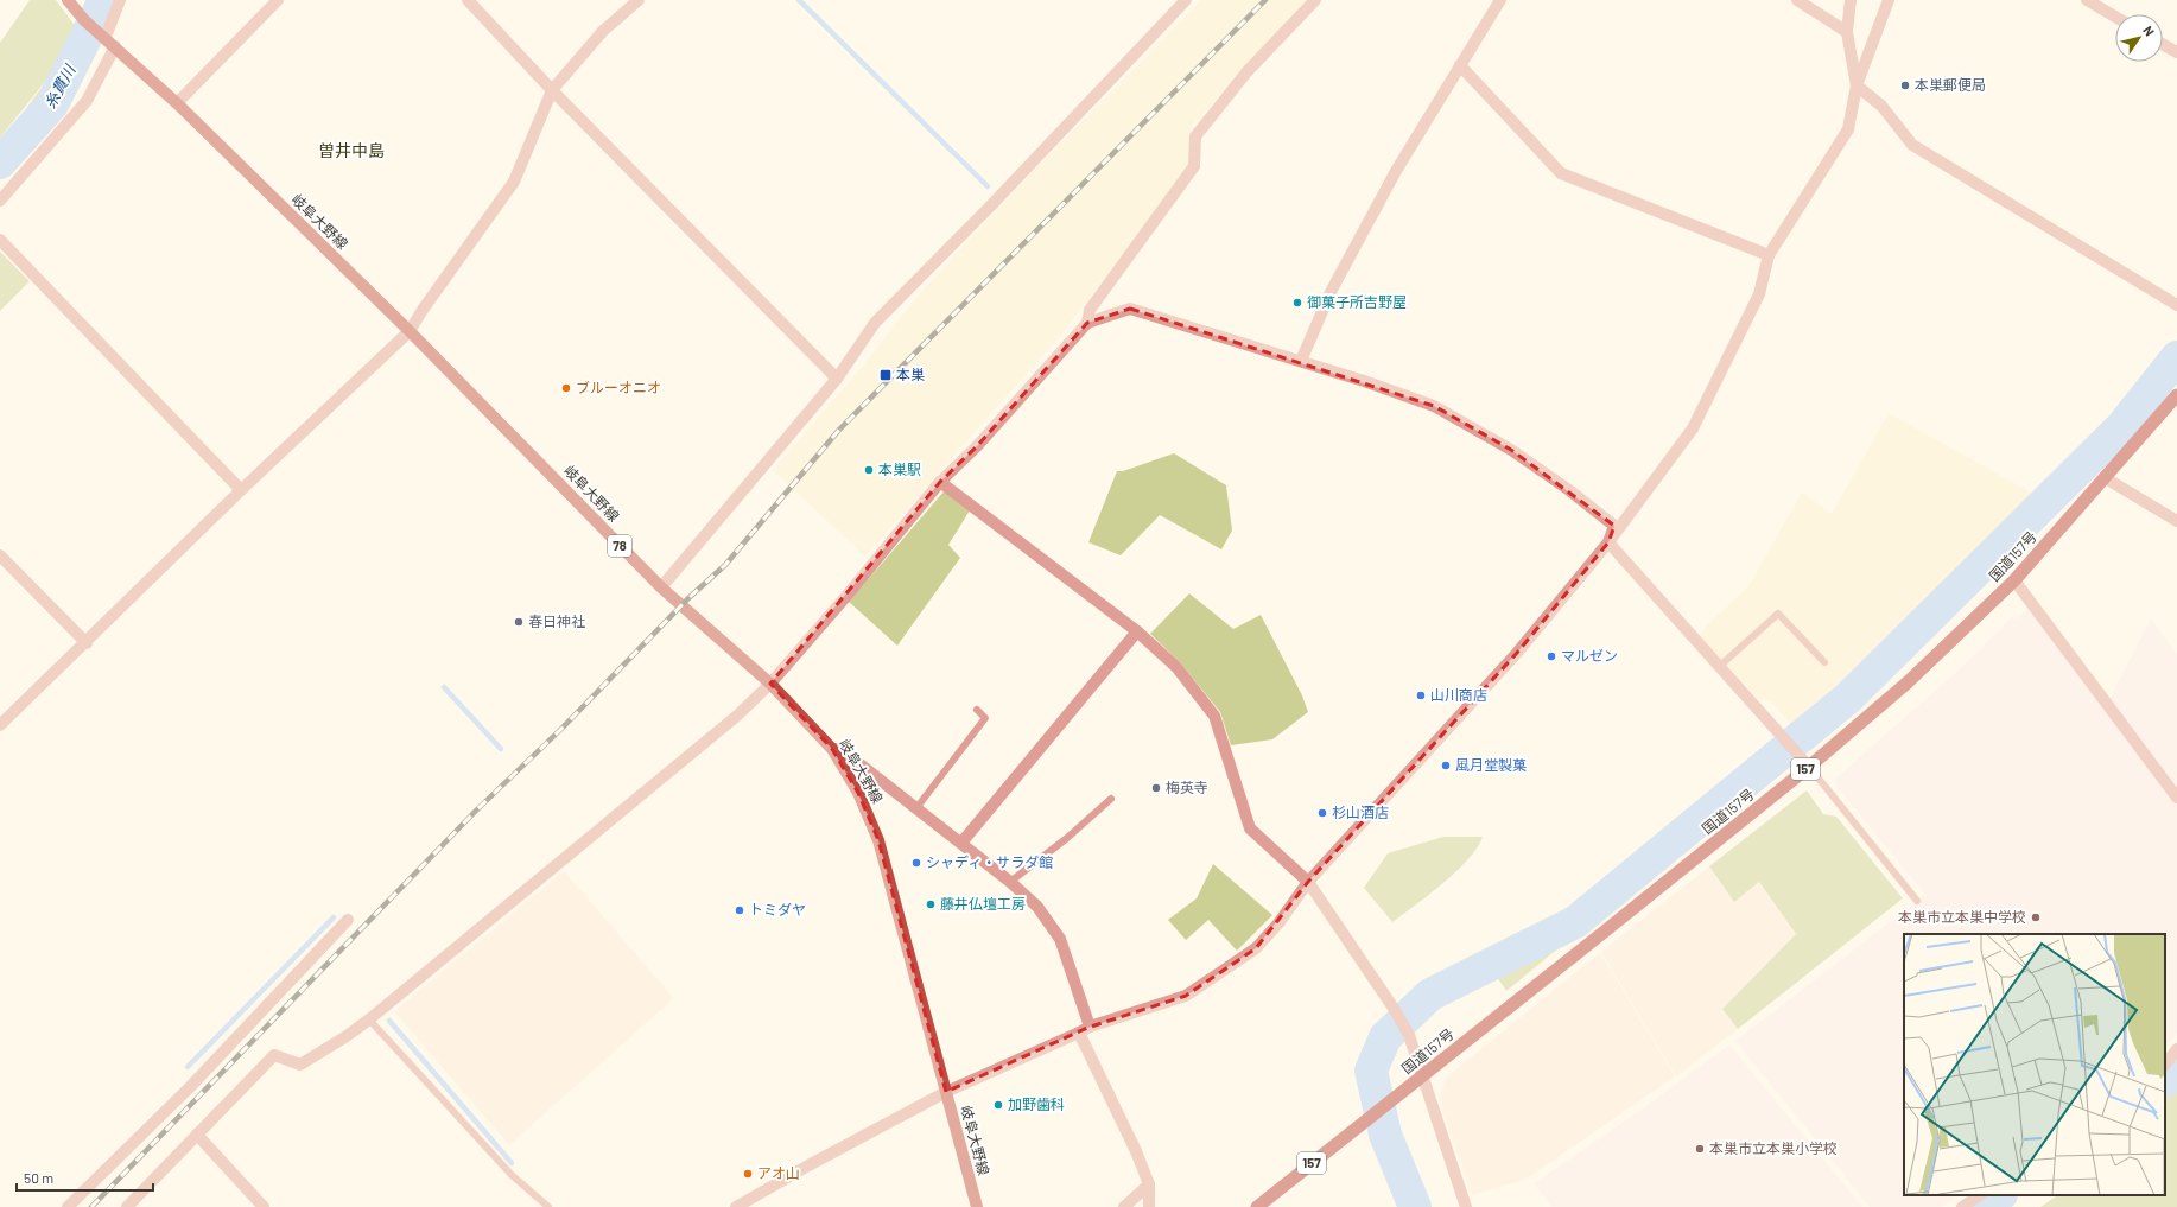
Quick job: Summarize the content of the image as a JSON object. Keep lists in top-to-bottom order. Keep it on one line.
{"streets":{"highway":["国道157号","157"],"main road":["岐阜大野線","78"]},"districts":["曽井中島"],"water":["糸貫川"],"places":{"other":["本巣郵便局","御菓子所吉野屋","ブルーオニオ","本巣駅","春日神社","マルゼン","山川商店","風月堂製菓","梅英寺","杉山酒店","シャディ・サラダ館","藤井仏壇工房","トミダヤ","本巣市立本巣中学校","加野歯科","本巣市立本巣小学校","アオ山"],"transit":["本巣"]},"scale_bar":"50 m","north":"top right"}
